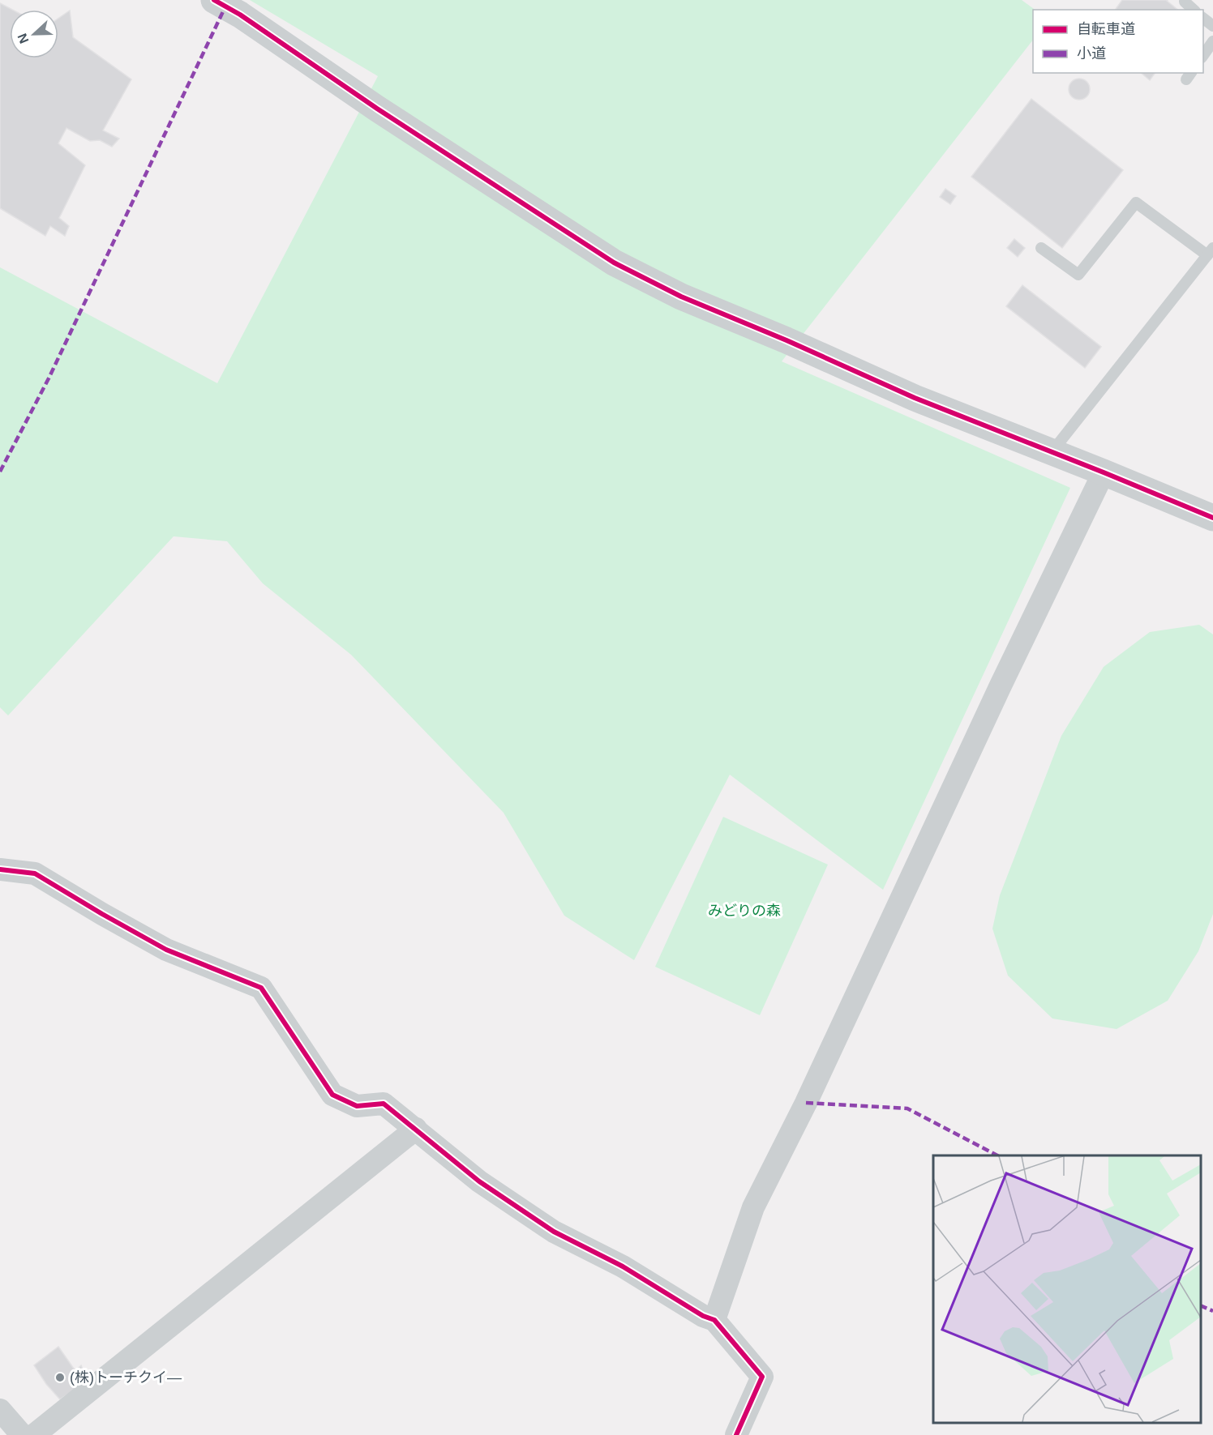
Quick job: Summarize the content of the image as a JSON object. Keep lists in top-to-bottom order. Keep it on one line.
{"parks":["みどりの森"],"places":["(株)トーチクイ―"],"legend":["自転車道","小道"],"north":"left"}
